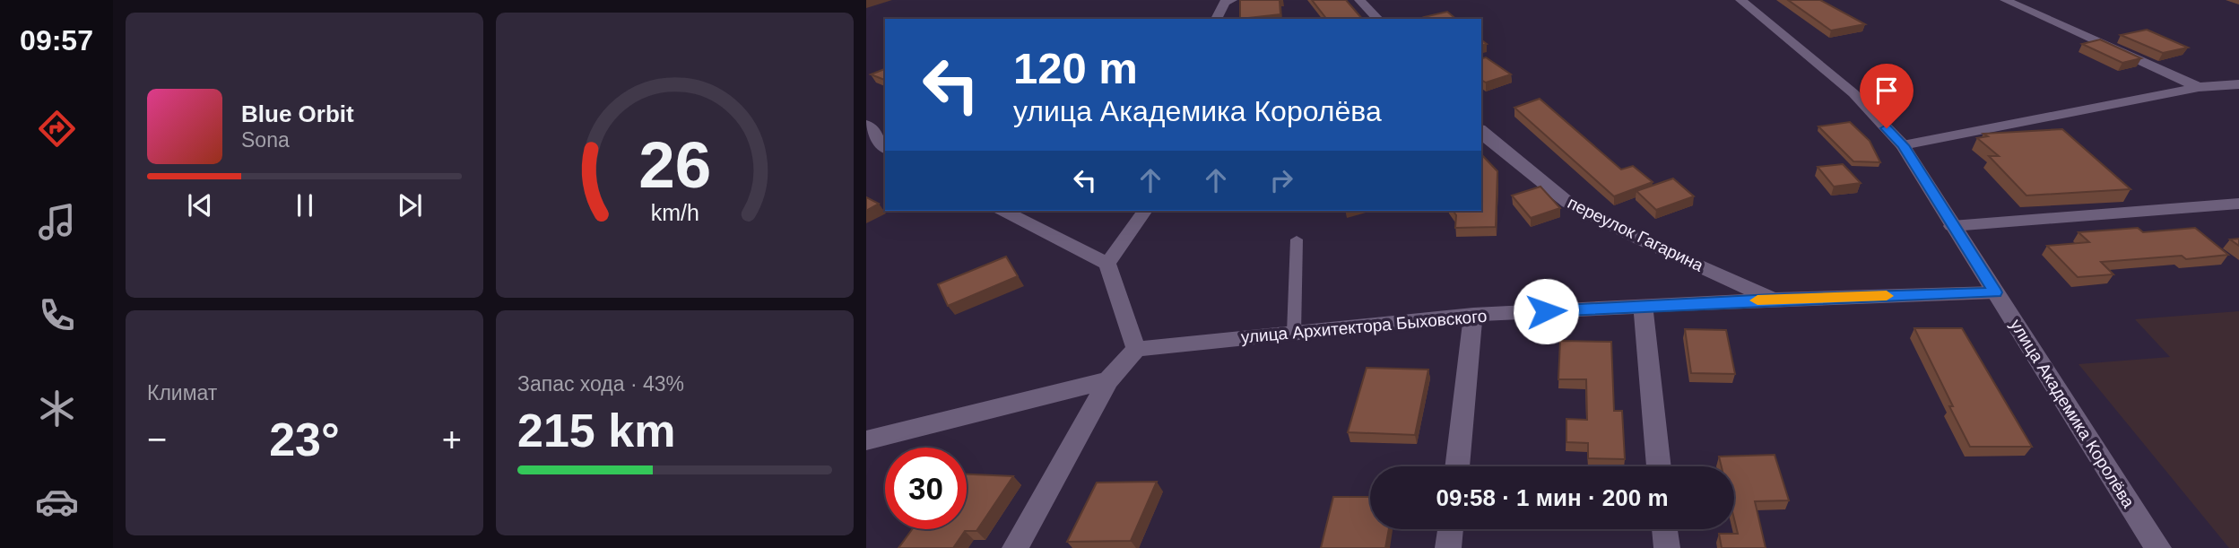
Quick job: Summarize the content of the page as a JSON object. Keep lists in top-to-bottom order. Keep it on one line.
{"streets":{"street":["переулок Гагарина","улица Архитектора Быховского","улица Академика Королёва"]},"crossings":[["переулок Гагарина","улица Архитектора Быховского"],["улица Архитектора Быховского","улица Академика Королёва"]],"page":{"tabs":"09:57","turn":["120 m","улица Академика Королёва"],"song":["Blue Orbit","Sona"],"tile":["Климат",["Запас хода · 43%","215 km"]],"heat":["−","23°","+"],"limit":"30","trip":"09:58 · 1 мин · 200 m","gauge":["26","km/h"]}}
